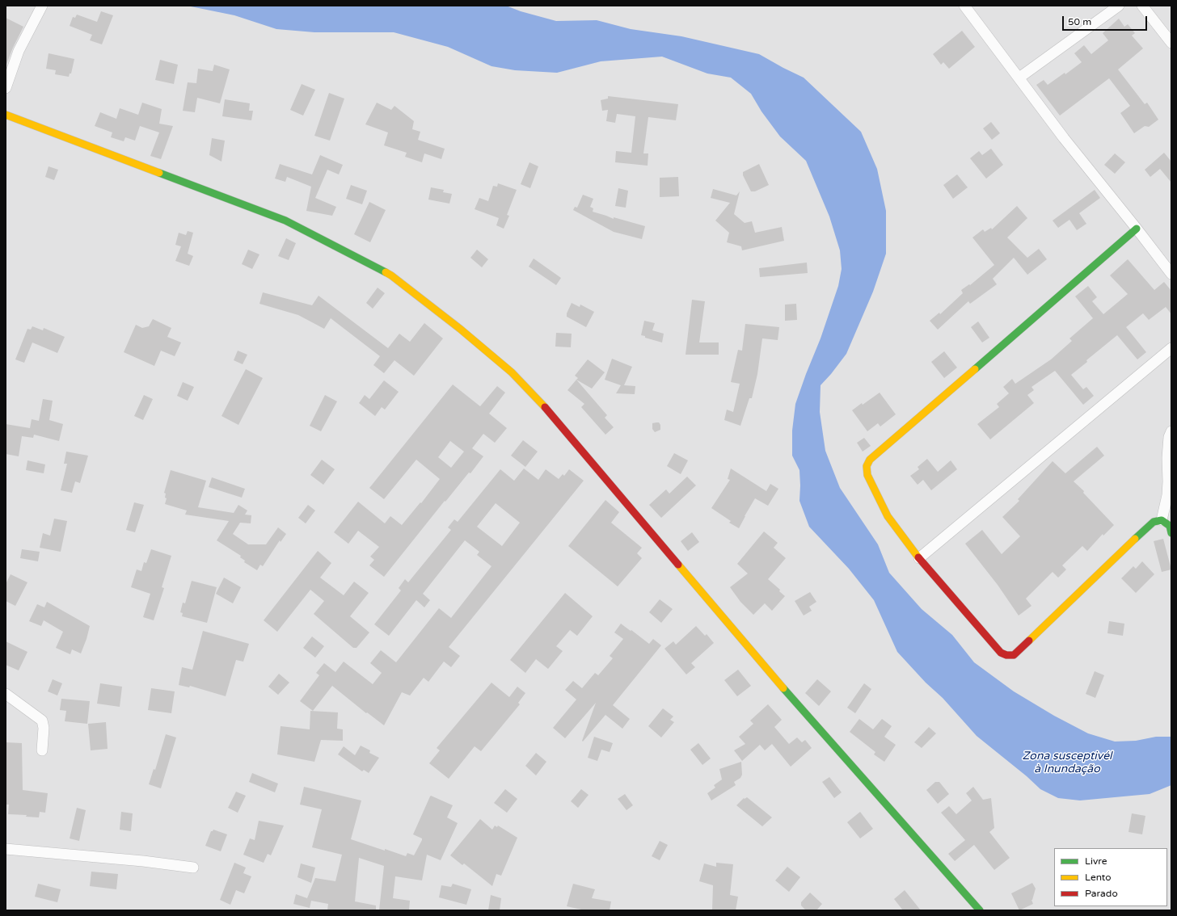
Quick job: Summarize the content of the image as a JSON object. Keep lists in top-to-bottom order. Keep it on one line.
{"water":["Zona susceptivél à Inundação"],"legend":["Livre","Lento","Parado"],"scale_bar":"50 m"}
